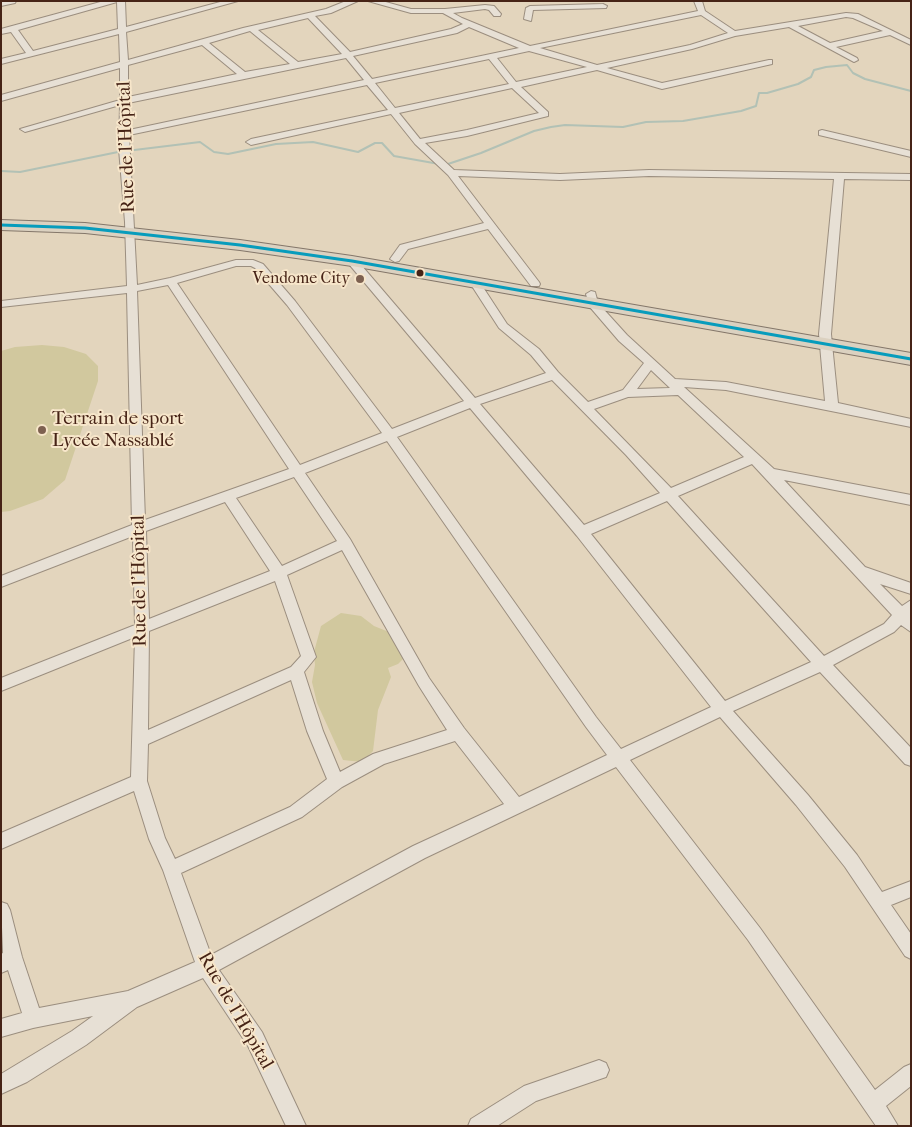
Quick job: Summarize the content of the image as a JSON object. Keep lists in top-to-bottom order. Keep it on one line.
{"streets":{"street":["Rue de l'Hôpital"]},"places":["Vendome City","Terrain de sport Lycée Nassablé"]}
